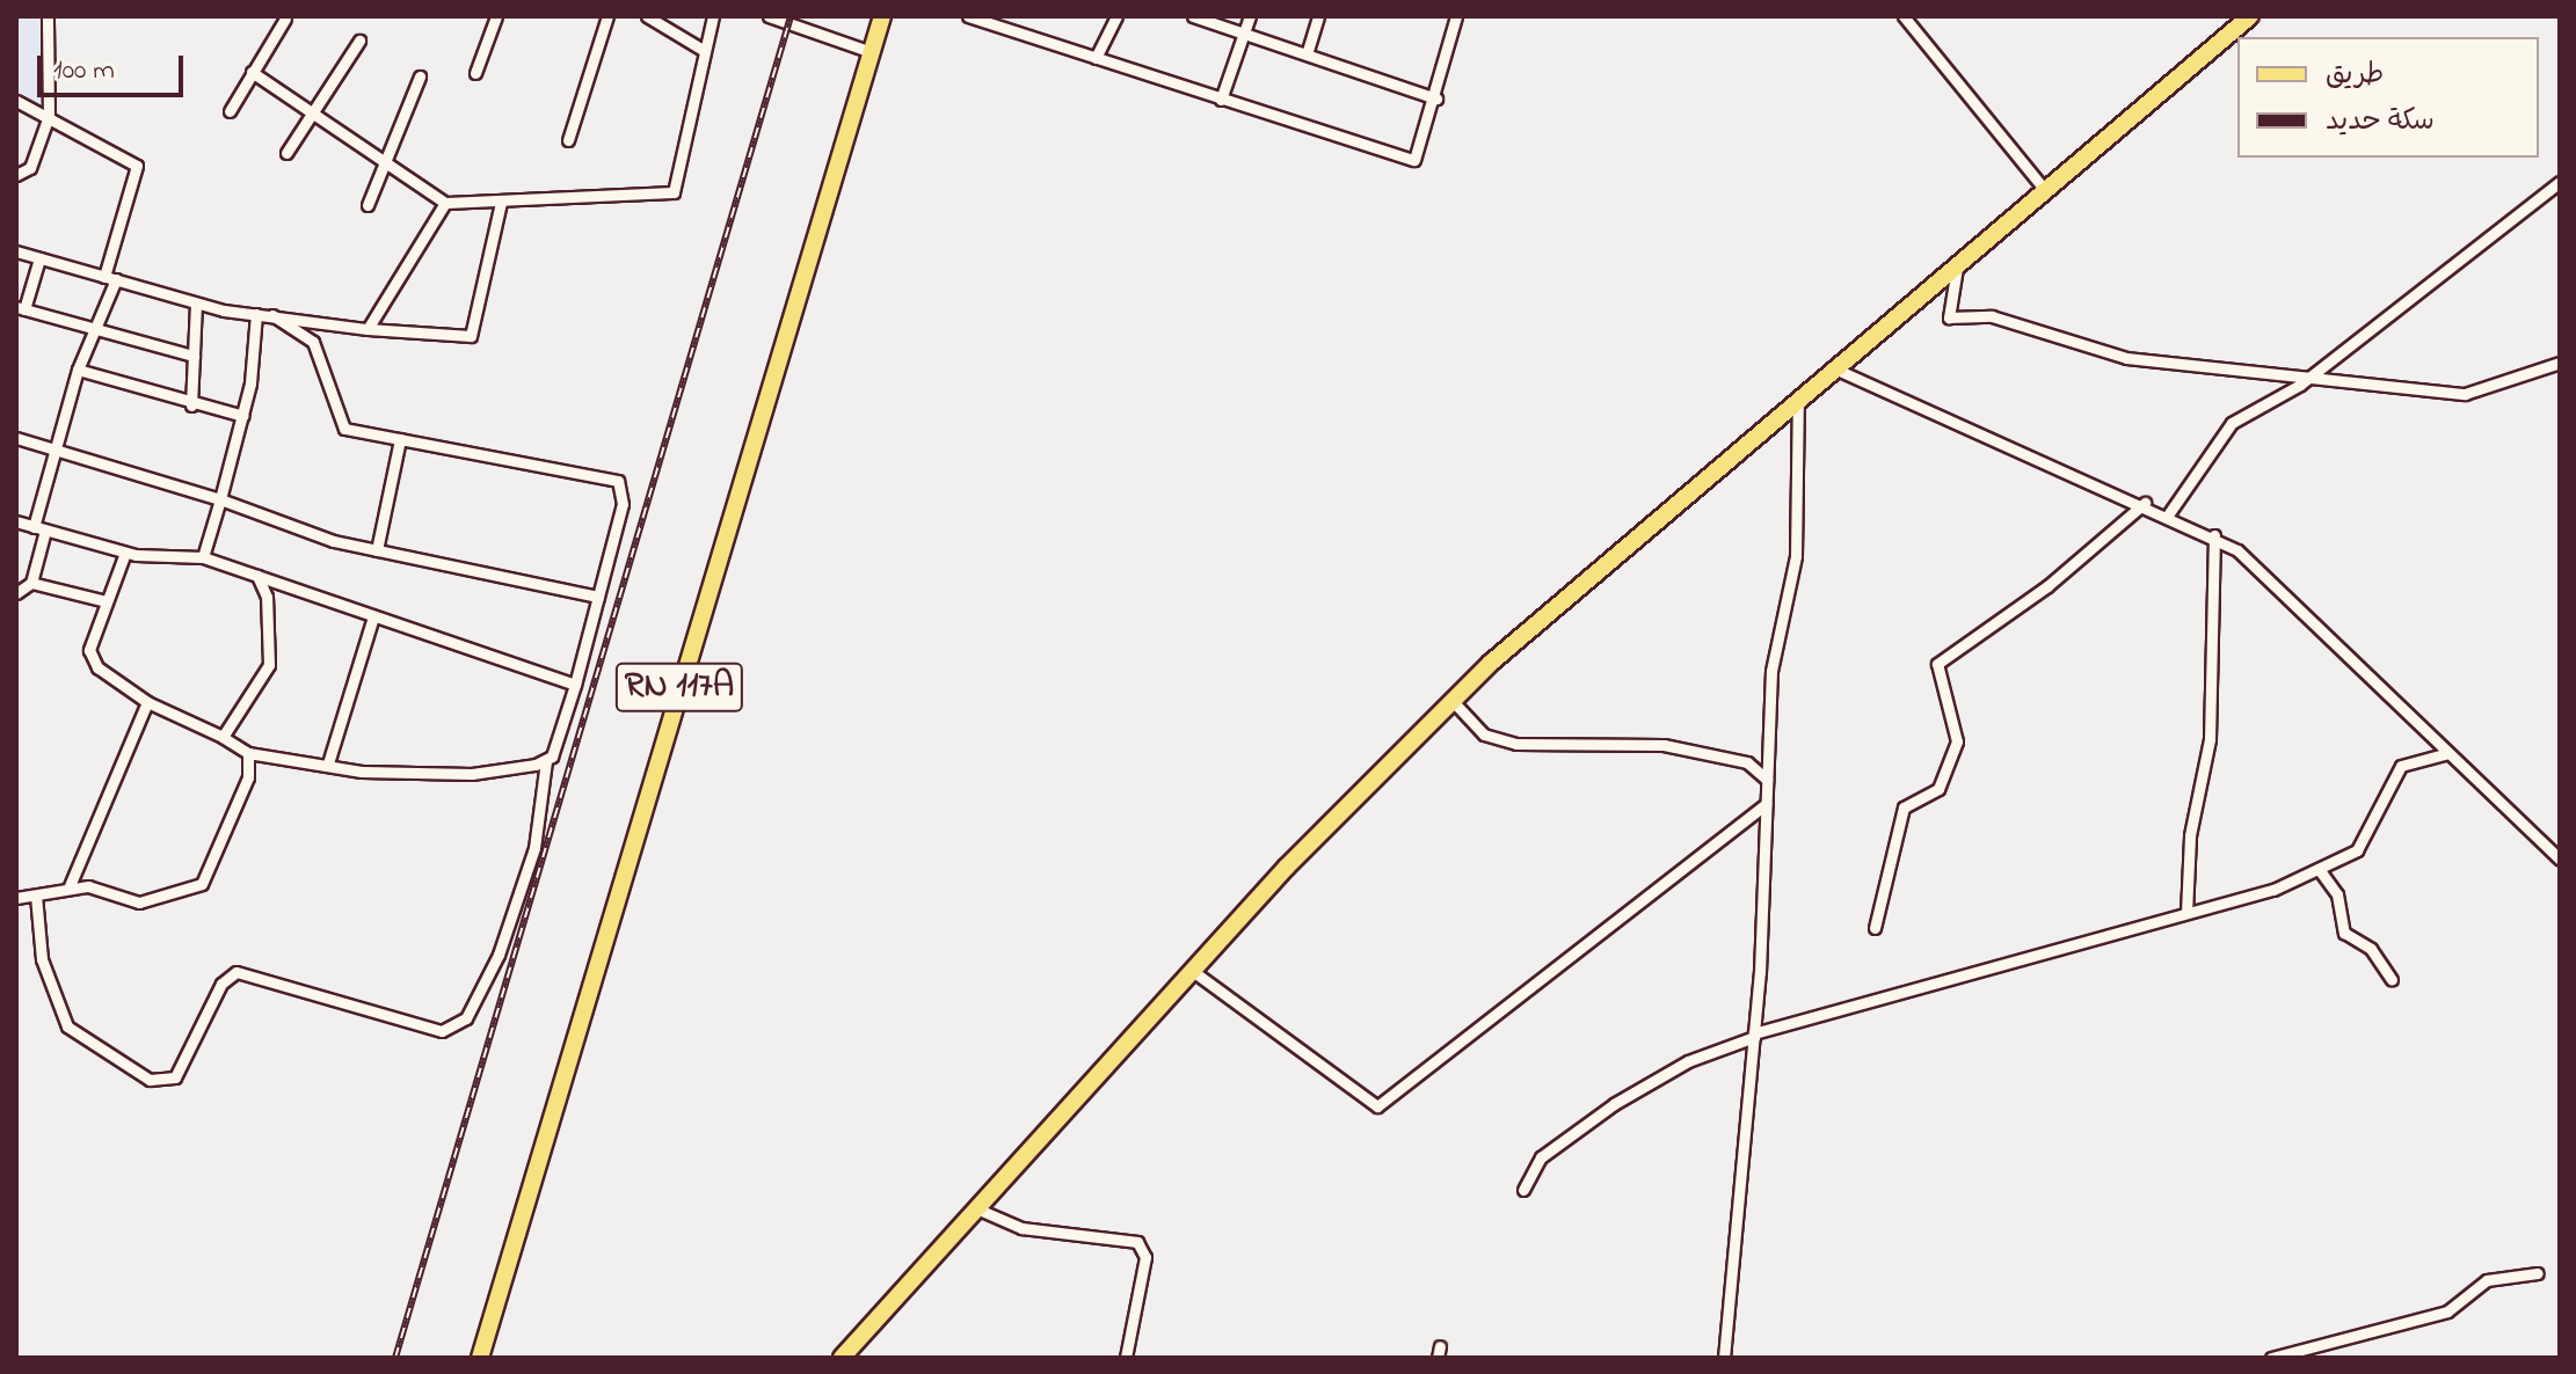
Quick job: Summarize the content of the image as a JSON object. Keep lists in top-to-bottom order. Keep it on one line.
{"streets":{"main road":["RN 117A"]},"legend":["طريق","سكة حديد"],"scale_bar":"100 m"}
